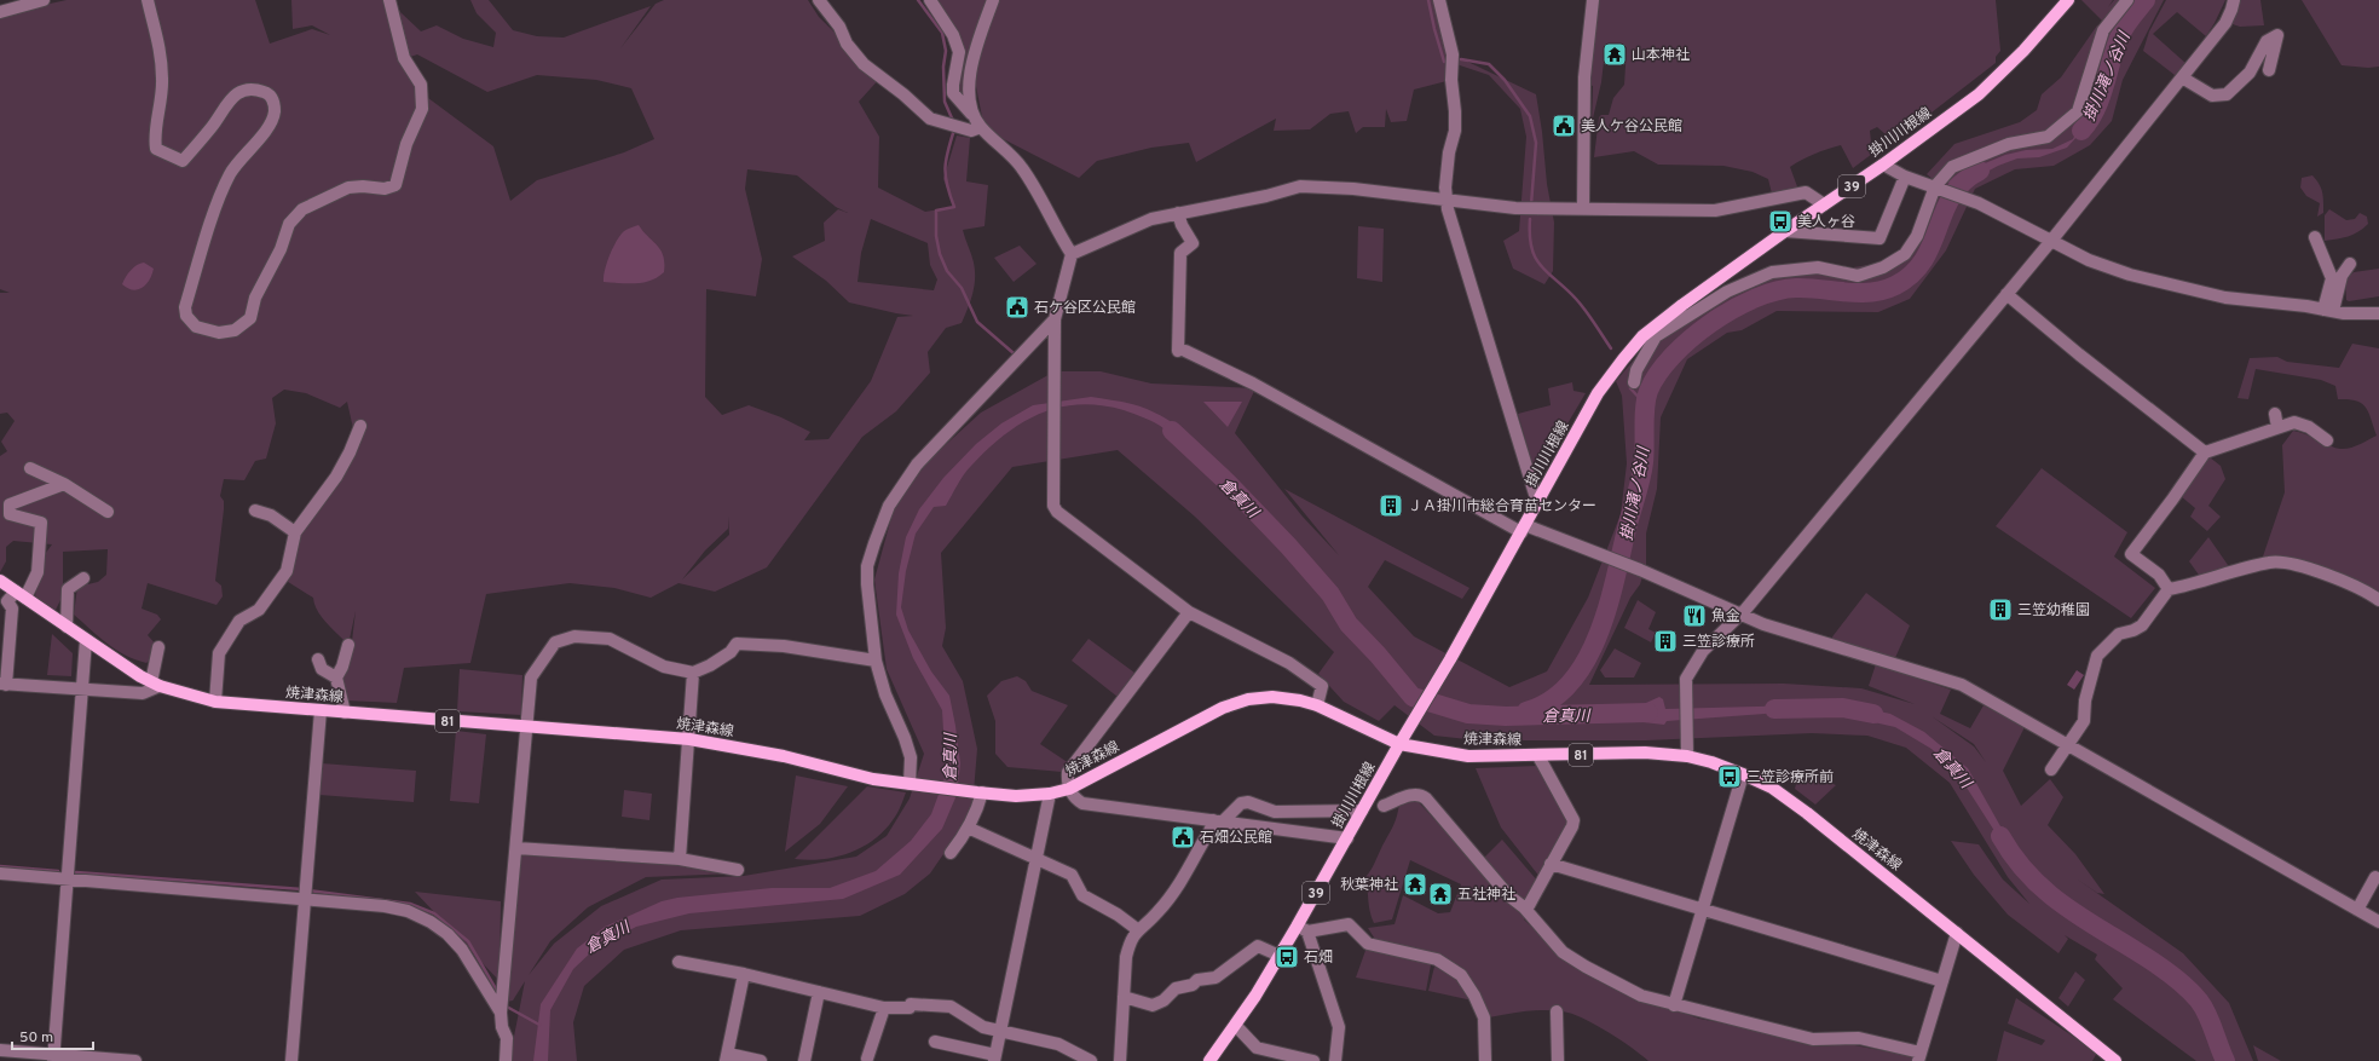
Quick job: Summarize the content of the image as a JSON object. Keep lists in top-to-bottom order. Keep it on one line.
{"streets":{"main road":["掛川川根線","39","焼津森線","81"]},"crossings":[["掛川川根線","焼津森線"]],"water":["掛川滝ノ谷川","倉真川"],"places":{"temple":["山本神社","秋葉神社","五社神社"],"public building":["美人ケ谷公民館","石ケ谷区公民館","石畑公民館"],"bus stop":["美人ヶ谷","三笠診療所前","石畑"],"building":["ＪＡ掛川市総合育苗センター","三笠幼稚園","三笠診療所"],"restaurant":["魚金"]},"scale_bar":"50 m"}
